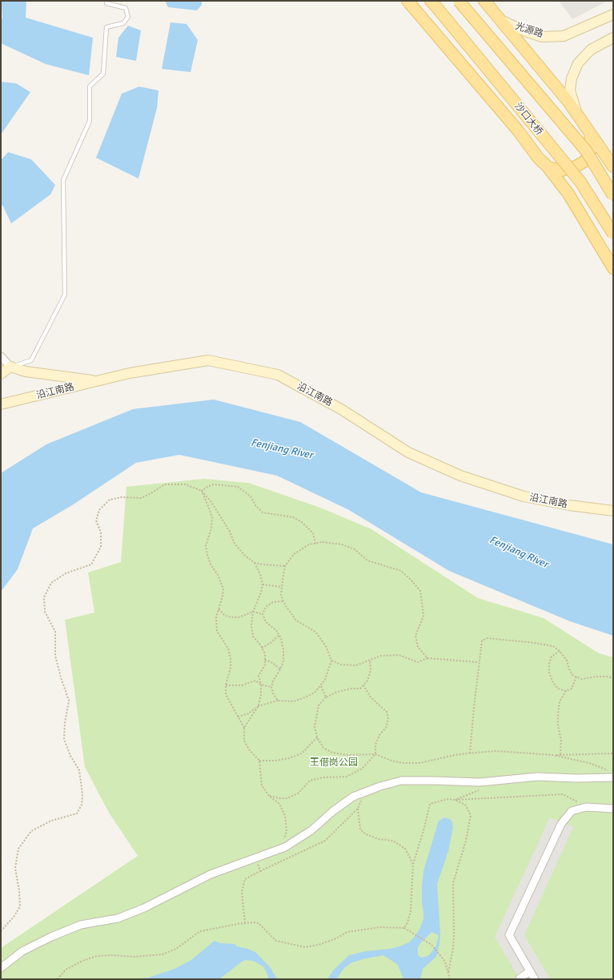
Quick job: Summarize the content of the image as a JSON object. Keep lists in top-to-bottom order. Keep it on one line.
{"streets":{"main road":["沙口大桥"],"street":["光源路","沿江南路"]},"water":["Fenjiang River"],"parks":["王借岗公园"]}
